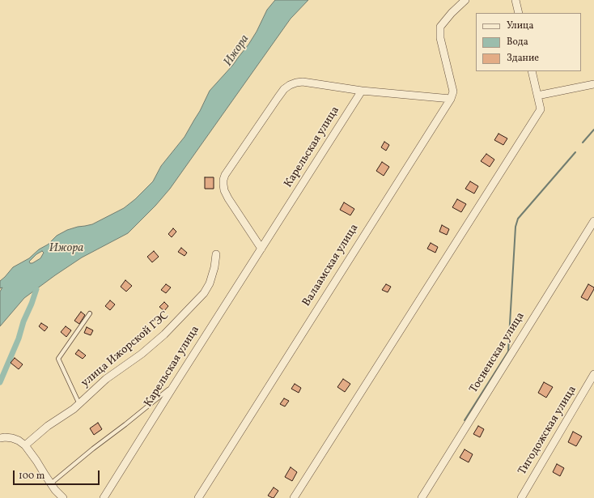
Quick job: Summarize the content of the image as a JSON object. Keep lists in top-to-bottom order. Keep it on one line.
{"streets":{"street":["Карельская улица","Валаамская улица","улица Ижорской ГЭС","Тосненская улица","Тигодожская улица"]},"water":["Ижора"],"legend":["Улица","Вода","Здание"],"scale_bar":"100 m"}
